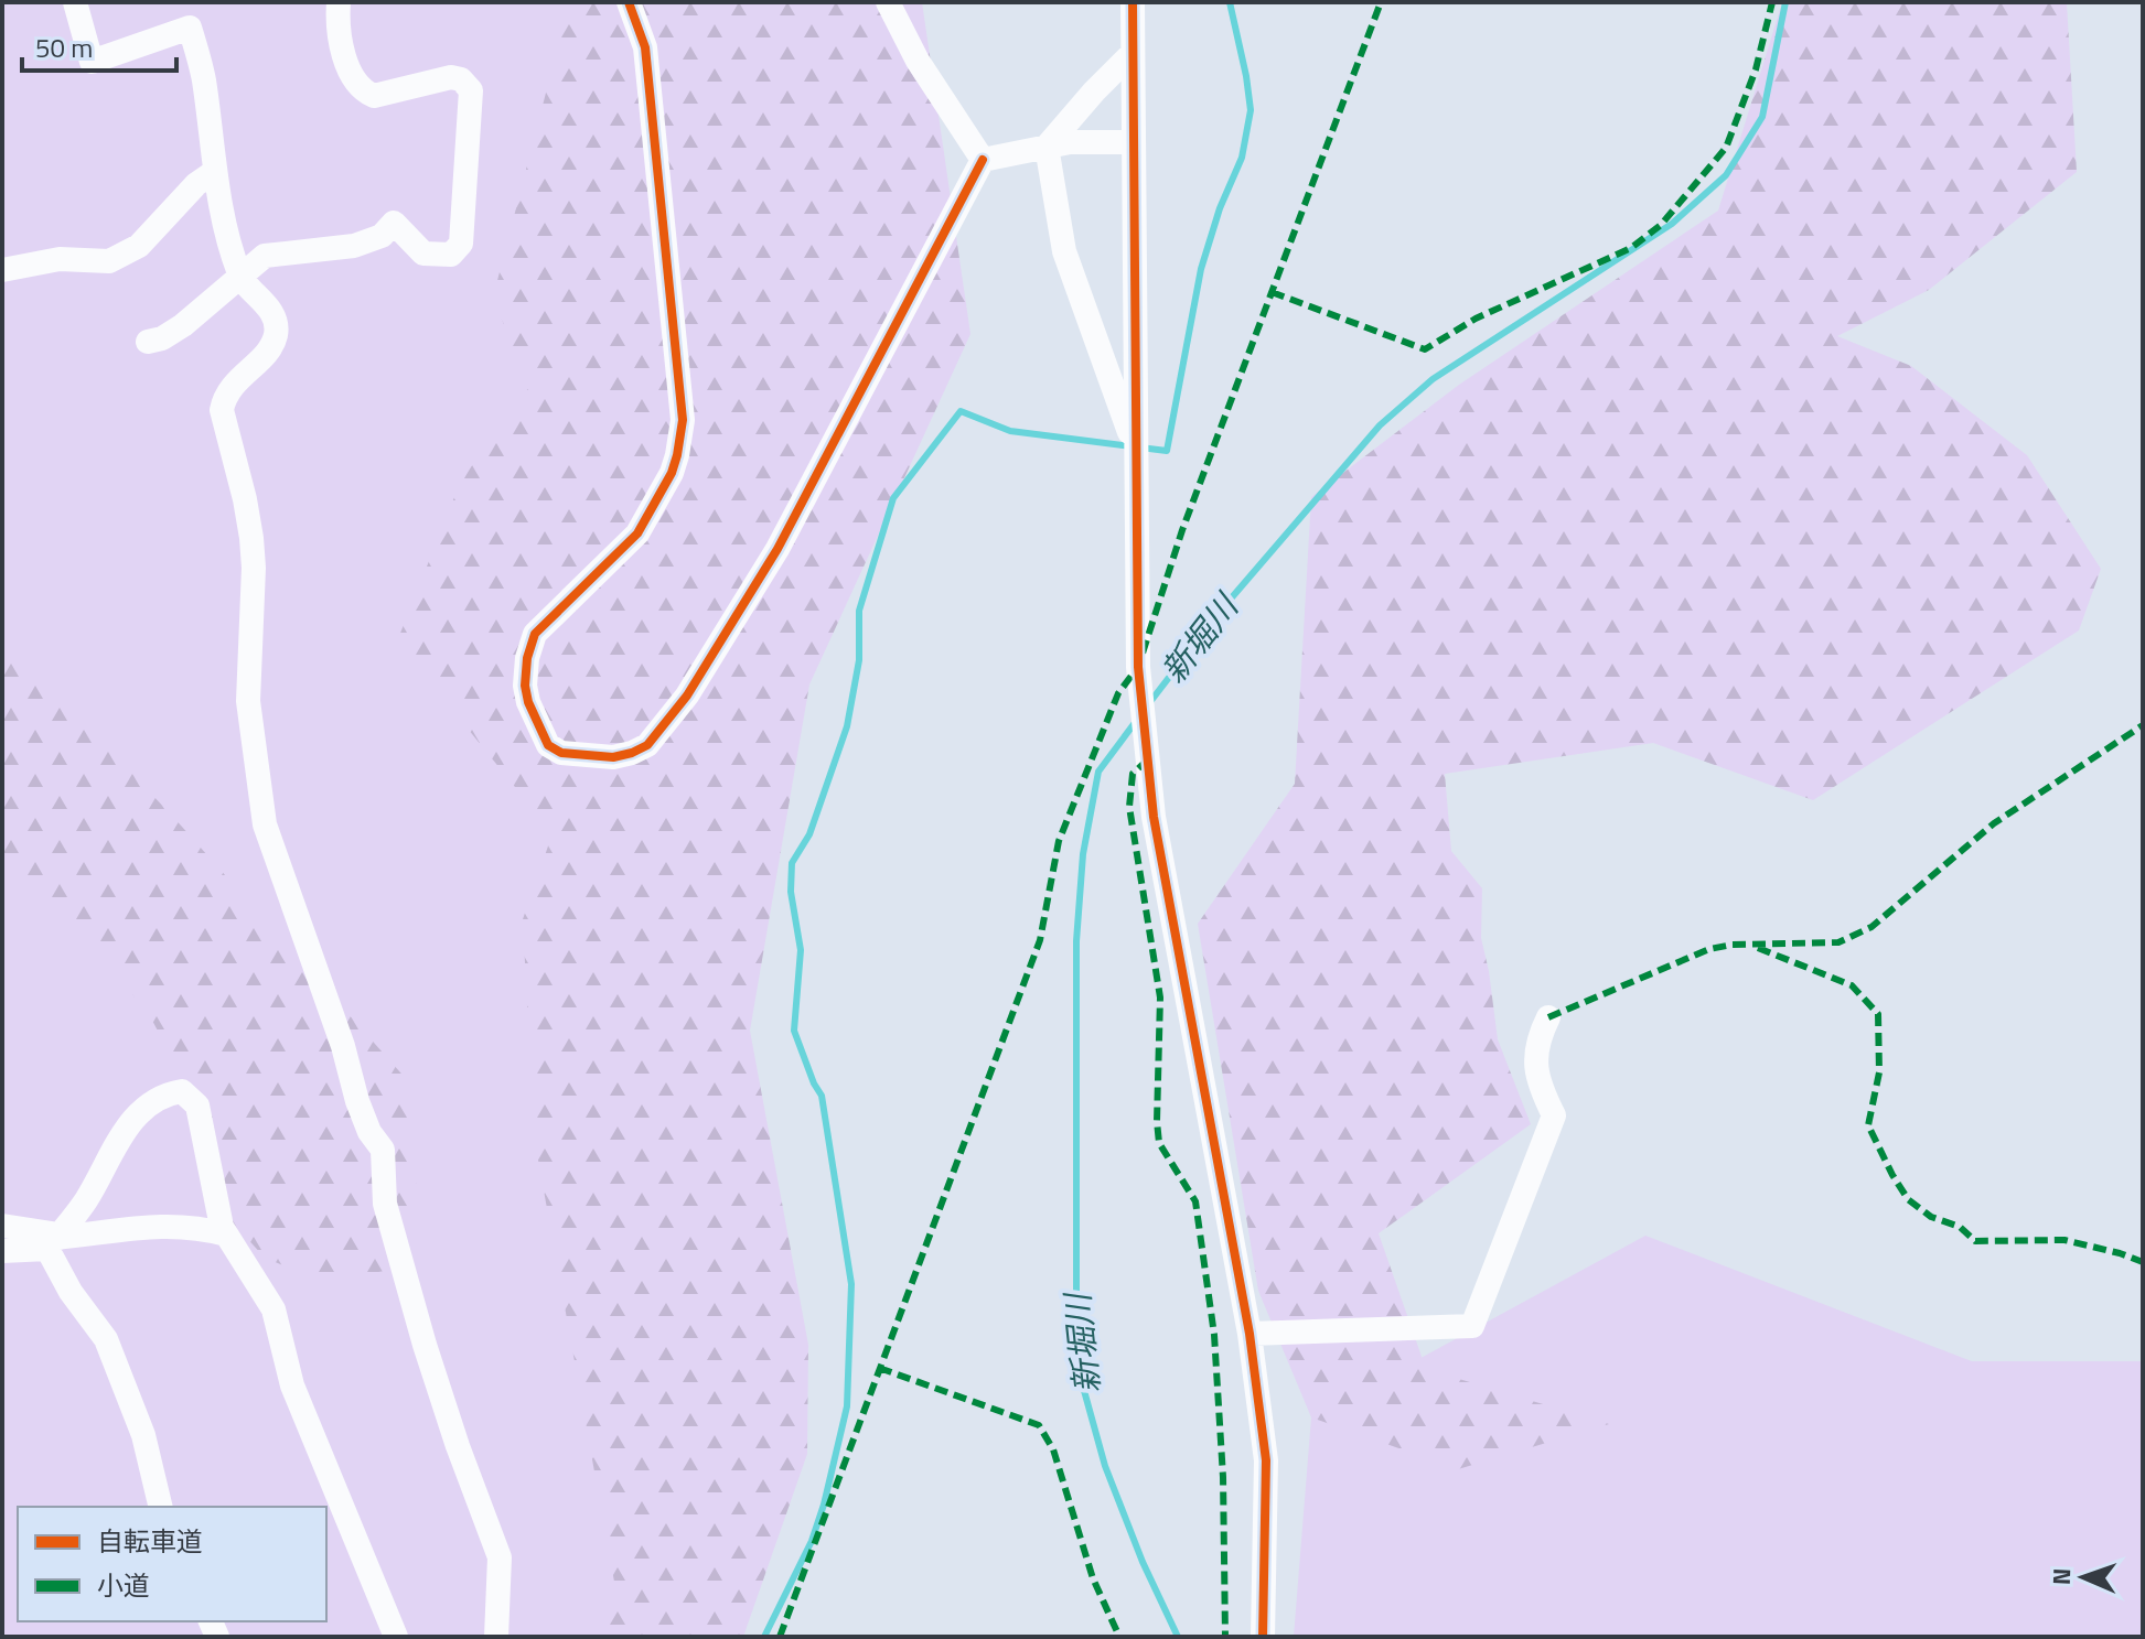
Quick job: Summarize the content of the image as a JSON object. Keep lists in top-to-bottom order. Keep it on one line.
{"water":["新堀川"],"legend":["自転車道","小道"],"scale_bar":"50 m","north":"left"}
